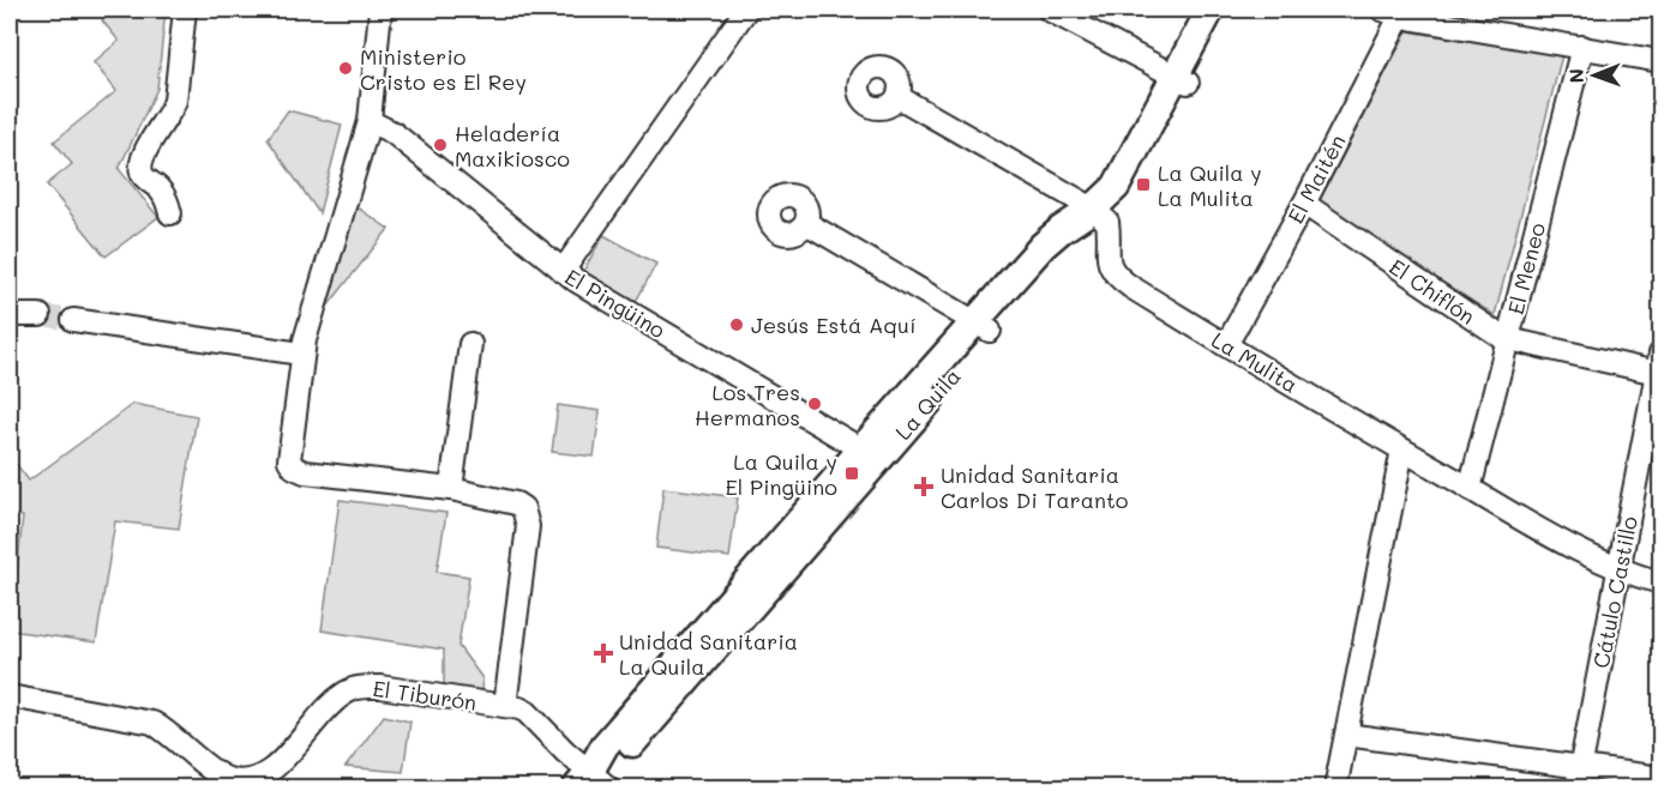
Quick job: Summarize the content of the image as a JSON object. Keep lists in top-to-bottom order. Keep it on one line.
{"streets":{"main road":["La Quila"],"street":["El Maitén","El Meneo","El Chiflón","El Pingüino","La Mulita","Cátulo Castillo","El Tiburón"]},"crossings":[["El Maitén","El Chiflón"],["El Maitén","La Mulita"],["El Meneo","El Chiflón"],["El Meneo","La Mulita"],["El Chiflón","Cátulo Castillo"],["El Pingüino","La Quila"],["La Mulita","La Quila"],["La Mulita","Cátulo Castillo"],["La Quila","El Tiburón"]],"places":{"other":["Ministerio Cristo es El Rey","Heladería Maxikiosco","Jesús Está Aquí","Los Tres Hermanos"],"transit":["La Quila y La Mulita","La Quila y El Pingüino"],"health":["Unidad Sanitaria Carlos Di Taranto","Unidad Sanitaria La Quila"]},"north":"left"}
